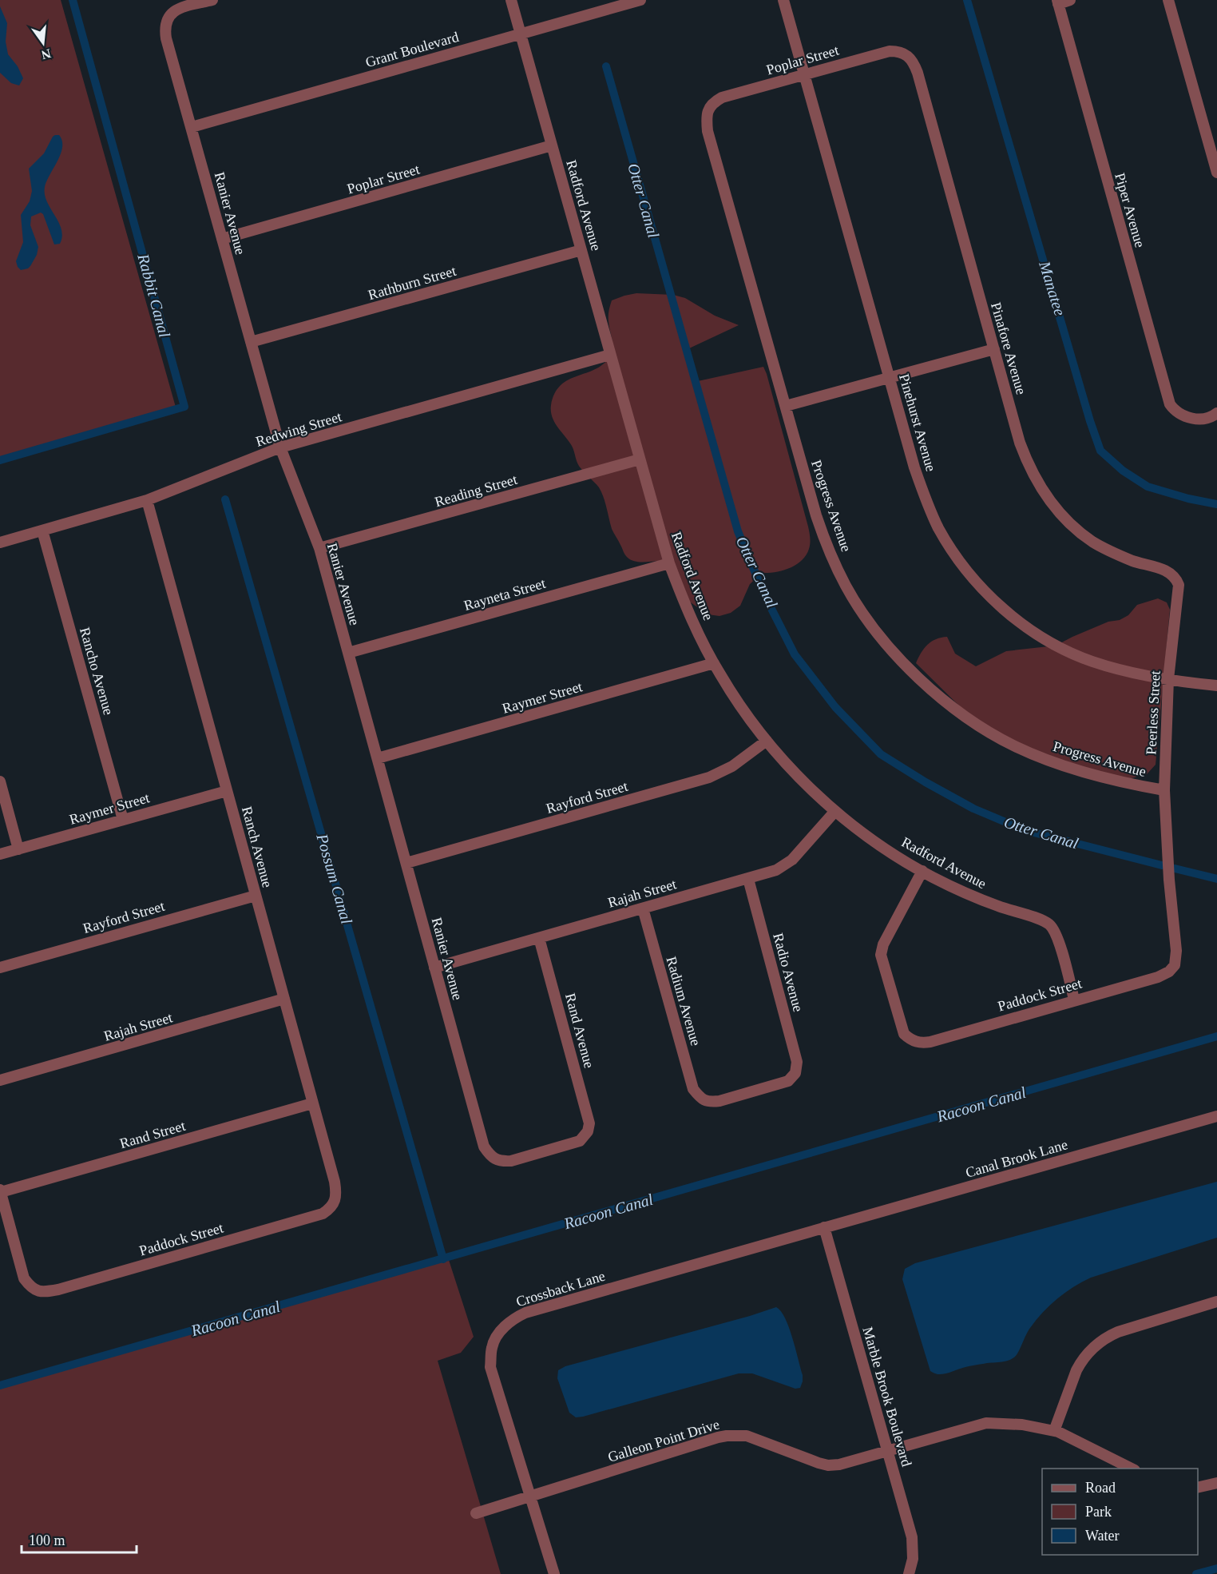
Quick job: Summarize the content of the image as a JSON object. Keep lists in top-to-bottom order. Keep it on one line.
{"streets":{"street":["Grant Boulevard","Poplar Street","Radford Avenue","Piper Avenue","Ranier Avenue","Rathburn Street","Pinafore Avenue","Pinehurst Avenue","Redwing Street","Reading Street","Progress Avenue","Rayneta Street","Rancho Avenue","Raymer Street","Peerless Street","Rayford Street","Ranch Avenue","Rajah Street","Radio Avenue","Paddock Street","Radium Avenue","Rand Avenue","Rand Street","Canal Brook Lane","Crossback Lane","Marble Brook Boulevard","Galleon Point Drive"]},"crossings":[["Grant Boulevard","Radford Avenue"],["Grant Boulevard","Ranier Avenue"],["Poplar Street","Radford Avenue"],["Poplar Street","Ranier Avenue"],["Poplar Street","Pinafore Avenue"],["Poplar Street","Pinehurst Avenue"],["Poplar Street","Progress Avenue"],["Radford Avenue","Rathburn Street"],["Radford Avenue","Redwing Street"],["Radford Avenue","Reading Street"],["Radford Avenue","Rayneta Street"],["Radford Avenue","Raymer Street"],["Radford Avenue","Rayford Street"],["Radford Avenue","Rajah Street"],["Radford Avenue","Paddock Street"],["Ranier Avenue","Rathburn Street"],["Ranier Avenue","Redwing Street"],["Ranier Avenue","Reading Street"],["Ranier Avenue","Rayneta Street"],["Ranier Avenue","Raymer Street"],["Ranier Avenue","Rayford Street"],["Ranier Avenue","Rajah Street"],["Ranier Avenue","Rand Avenue"],["Pinafore Avenue","Peerless Street"],["Pinehurst Avenue","Peerless Street"],["Redwing Street","Rancho Avenue"],["Redwing Street","Ranch Avenue"],["Progress Avenue","Peerless Street"],["Rancho Avenue","Raymer Street"],["Raymer Street","Ranch Avenue"],["Peerless Street","Paddock Street"],["Rayford Street","Ranch Avenue"],["Ranch Avenue","Rajah Street"],["Ranch Avenue","Paddock Street"],["Ranch Avenue","Rand Street"],["Rajah Street","Radio Avenue"],["Rajah Street","Radium Avenue"],["Rajah Street","Rand Avenue"],["Radio Avenue","Radium Avenue"],["Paddock Street","Rand Street"],["Canal Brook Lane","Crossback Lane"],["Canal Brook Lane","Marble Brook Boulevard"],["Crossback Lane","Marble Brook Boulevard"],["Crossback Lane","Galleon Point Drive"],["Marble Brook Boulevard","Galleon Point Drive"]],"water":["Otter Canal","Manatee","Rabbit Canal","Possum Canal","Racoon Canal"],"legend":["Road","Park","Water"],"scale_bar":"100 m","north":"bottom"}
